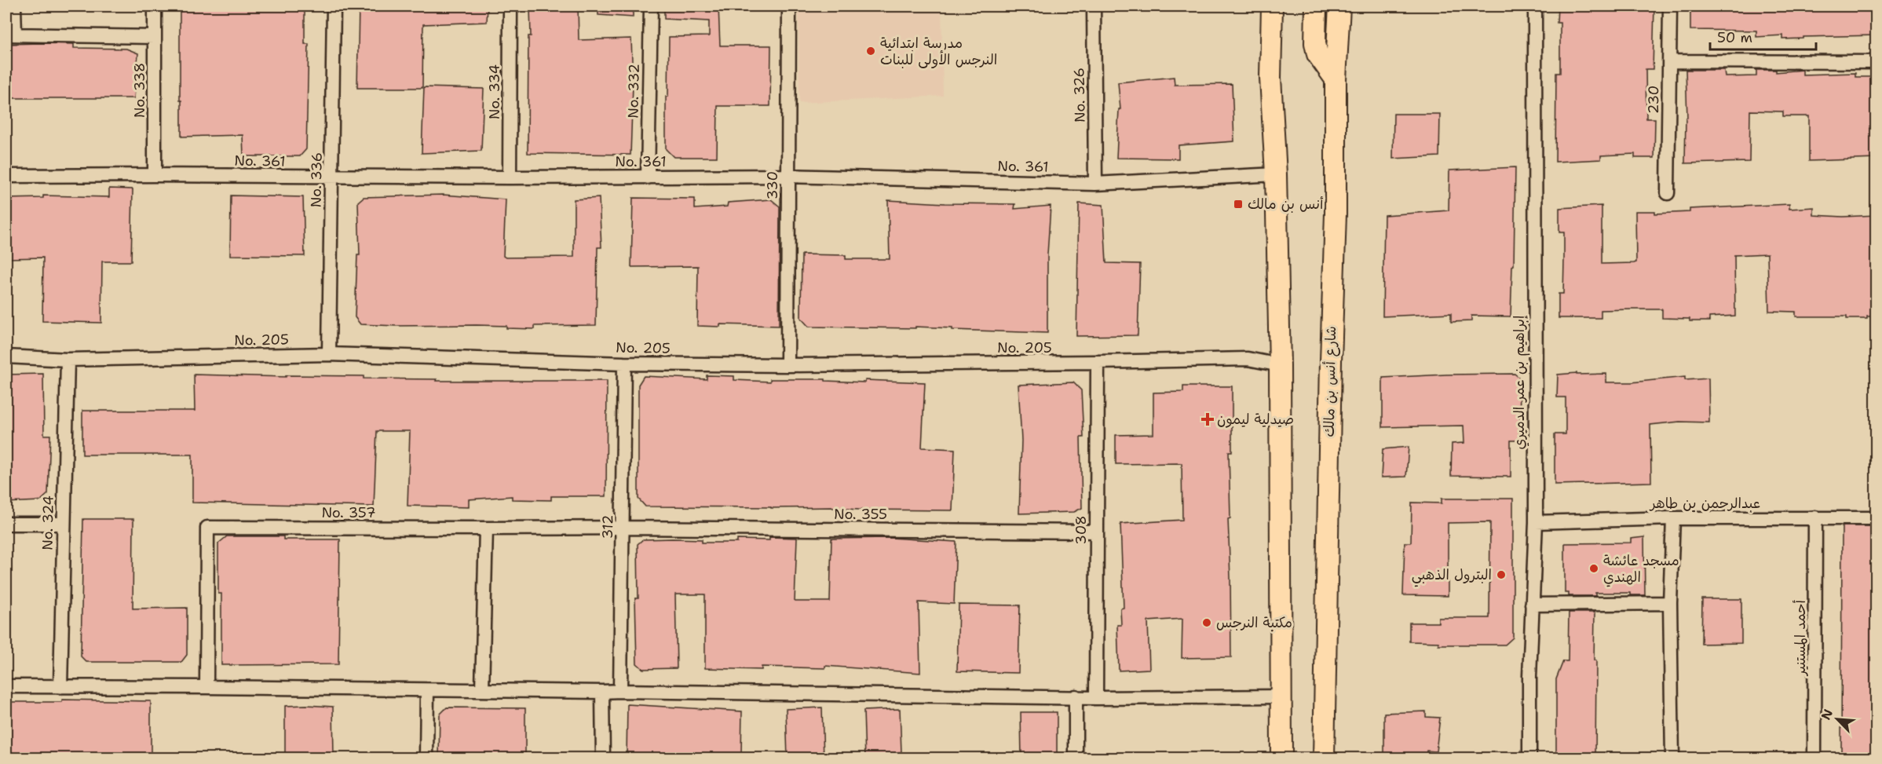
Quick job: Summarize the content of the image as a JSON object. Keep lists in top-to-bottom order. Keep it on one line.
{"streets":{"main road":["شارع أنس بن مالك"],"street":["No. 338","No. 332","No. 334","No. 326","230","No. 361","No. 336","330","No. 205","إبراهيم بن عمر الدميري","عبدالرحمن بن طاهر","No. 357","No. 355","No. 324","312","308","أحمد المستنير"]},"crossings":[["No. 338","No. 361"],["No. 332","No. 361"],["No. 334","No. 361"],["No. 326","No. 361"],["No. 361","No. 336"],["No. 361","330"],["No. 336","No. 205"],["330","No. 205"],["No. 205","No. 324"],["No. 205","312"],["No. 205","308"],["إبراهيم بن عمر الدميري","عبدالرحمن بن طاهر"],["عبدالرحمن بن طاهر","أحمد المستنير"],["No. 357","No. 355"],["No. 355","312"],["No. 355","308"]],"places":{"other":["مدرسة ابتدائية النرجس الأولى للبنات","مسجد عائشة الهندي","البترول الذهبي","مكتبة النرجس"],"transit":["أنس بن مالك"],"health":["صيدلية ليمون"]},"scale_bar":"50 m","north":"top left"}
